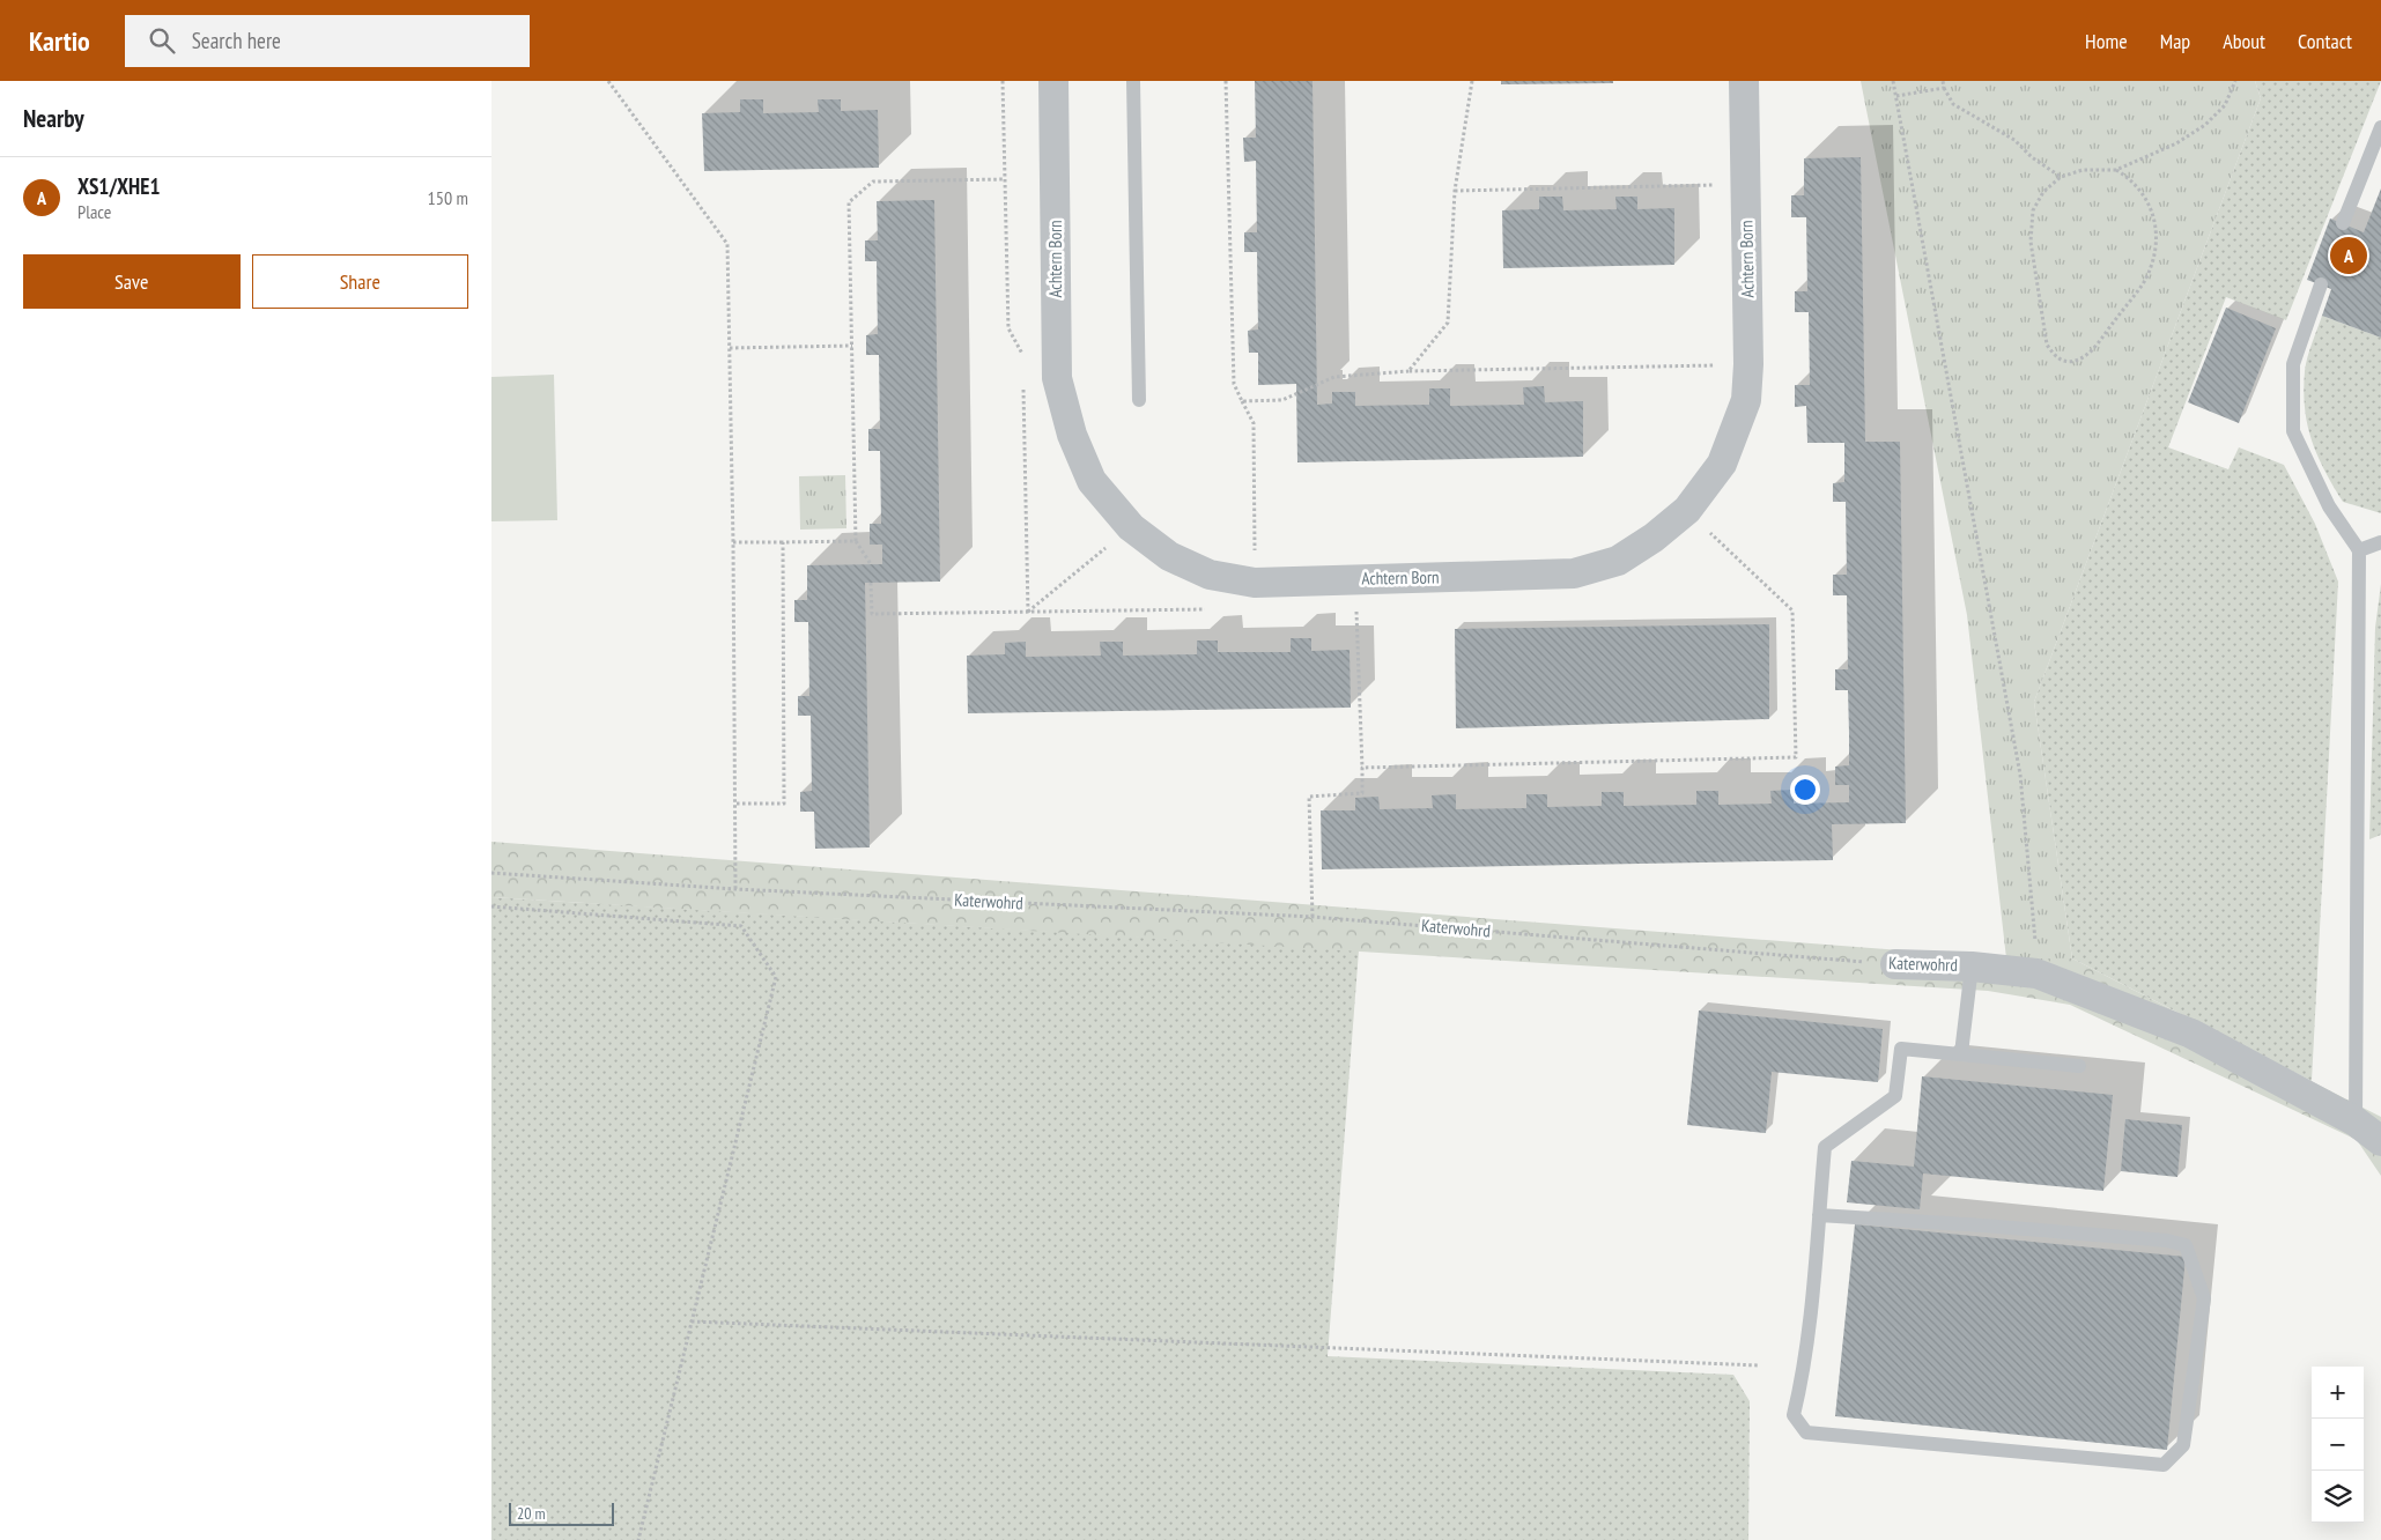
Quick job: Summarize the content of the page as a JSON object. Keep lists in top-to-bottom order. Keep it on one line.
{"streets":{"street":["Achtern Born","Katerwohrd"]},"scale_bar":"20 m","page":{"header":"Kartio","search":"Search here","nav":["Home","Map","About","Contact"],"heading":"Nearby","list":[{"mark":"A","name":"XS1/XHE1","note":"Place","value":"150 m"}],"pins":"A","buttons":["Save","Share"],"map_buttons":["+","−"],"scale":"20 m"}}
